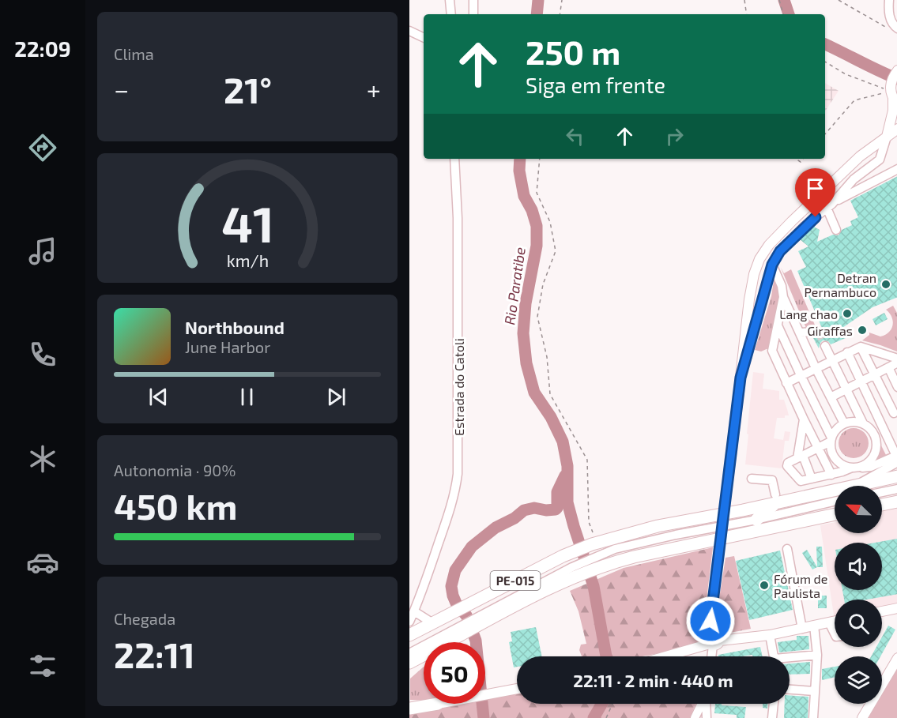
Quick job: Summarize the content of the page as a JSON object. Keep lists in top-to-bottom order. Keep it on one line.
{"streets":{"highway":["PE-015"],"street":["Estrada do Catoli"]},"water":["Rio Paratibe"],"places":["Detran Pernambuco","Lang chao","Giraffas","Fórum de Paulista"],"north":"top left","page":{"tabs":"22:09","tile":["Clima",["Autonomia · 90%","450 km"],["Chegada","22:11"]],"turn":["250 m","Siga em frente"],"heat":["−","21°","+"],"song":["Northbound","June Harbor"],"limit":"50","trip":"22:11 · 2 min · 440 m","gauge":["41","km/h"]}}
